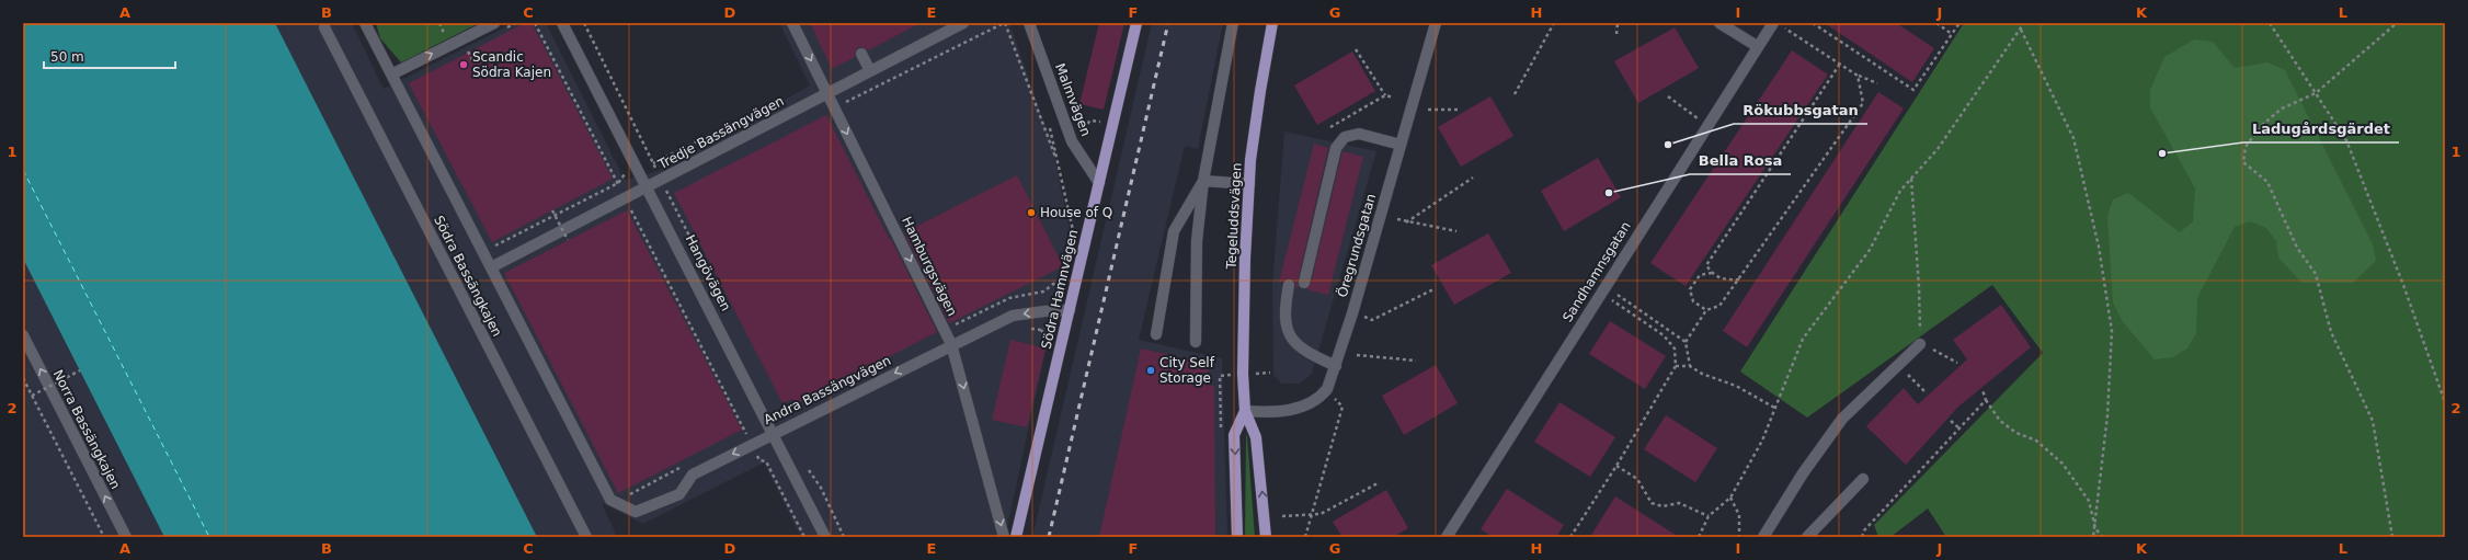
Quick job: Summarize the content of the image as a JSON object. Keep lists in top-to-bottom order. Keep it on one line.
{"streets":{"main road":["Tegeluddsvägen","Södra Hamnvägen"],"street":["Malmvägen","Tredje Bassängvägen","Öregrundsgatan","Hamburgsvägen","Sandhamnsgatan","Hangövägen","Södra Bassängkajen","Andra Bassängvägen","Norra Bassängkajen"]},"crossings":[["Malmvägen","Södra Hamnvägen"],["Tredje Bassängvägen","Hamburgsvägen"],["Tredje Bassängvägen","Hangövägen"],["Tredje Bassängvägen","Södra Bassängkajen"],["Tegeluddsvägen","Öregrundsgatan"],["Hamburgsvägen","Andra Bassängvägen"],["Hangövägen","Andra Bassängvägen"],["Södra Bassängkajen","Andra Bassängvägen"],["Södra Hamnvägen","Andra Bassängvägen"]],"one_way":["Hamburgsvägen","Andra Bassängvägen","Norra Bassängkajen"],"places":["Scandic Södra Kajen","Rökubbsgatan","Ladugårdsgärdet","Bella Rosa","House of Q","City Self Storage"],"scale_bar":"50 m","grid":{"columns":["A","B","C","D","E","F","G","H","I","J","K","L"],"rows":["1","2"]}}
